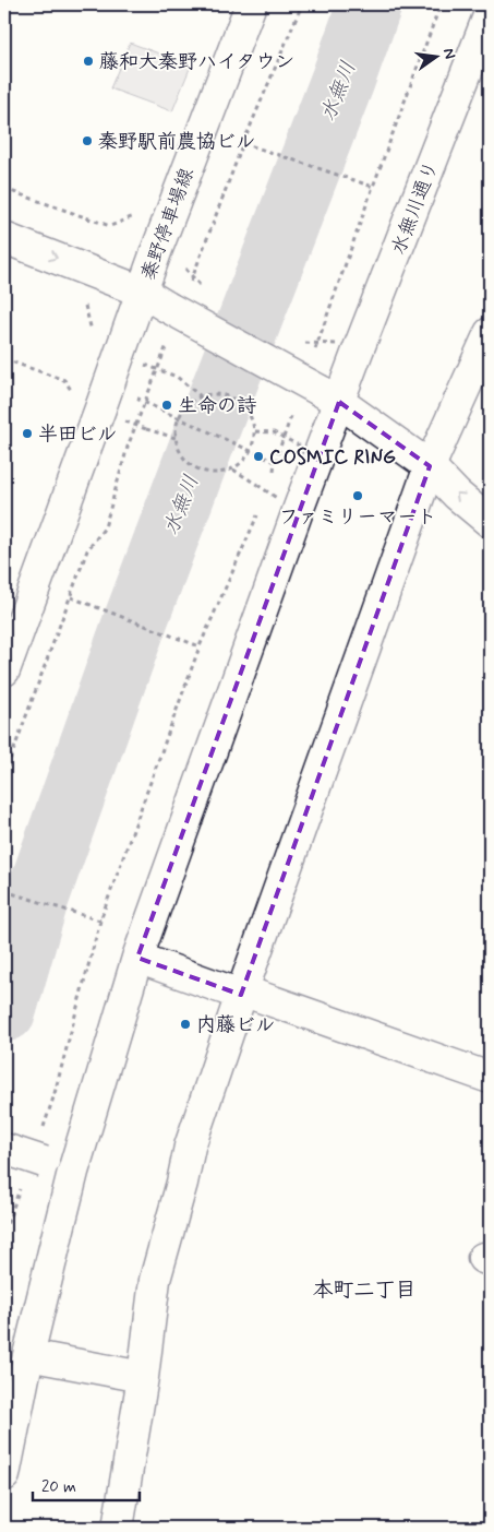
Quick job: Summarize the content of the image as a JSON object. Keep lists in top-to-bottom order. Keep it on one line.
{"streets":{"street":["水無川通り","秦野停車場線"]},"districts":["本町二丁目"],"water":["水無川"],"places":["藤和大秦野ハイタウン","秦野駅前農協ビル","生命の詩","半田ビル","COSMIC RING","ファミリーマート","内藤ビル"],"scale_bar":"20 m","north":"right"}
